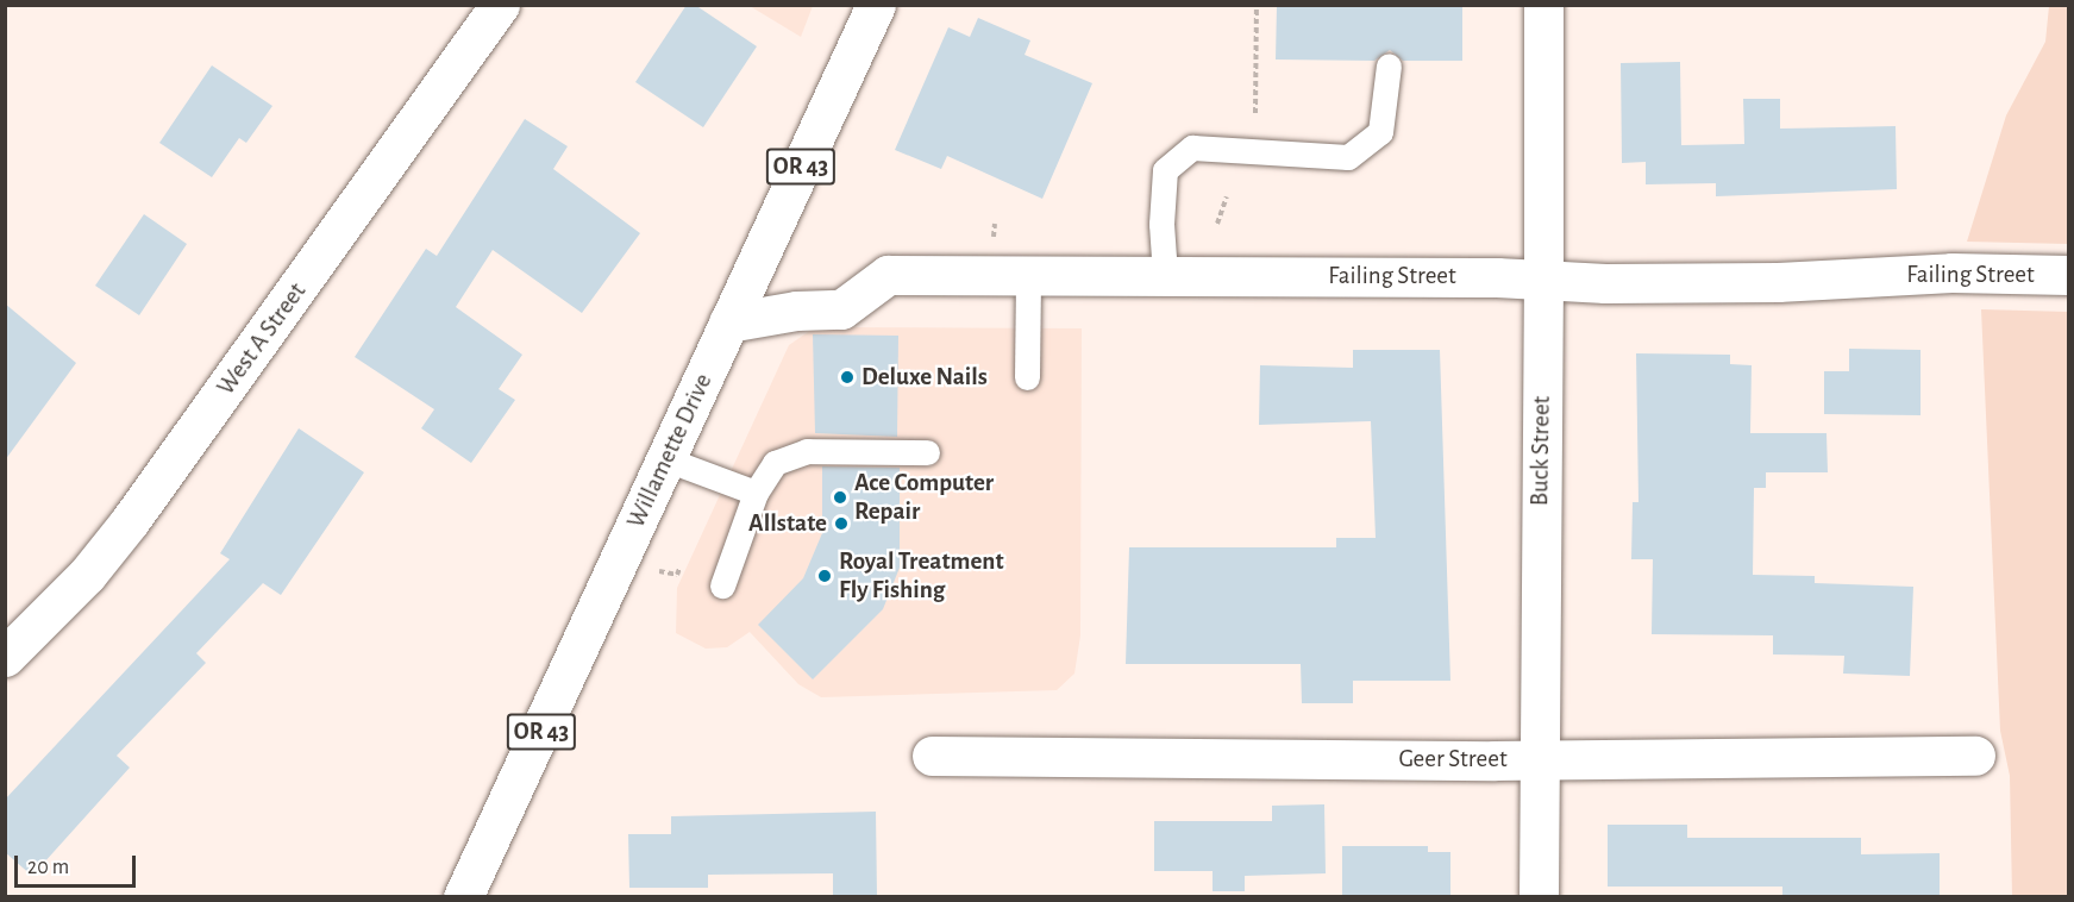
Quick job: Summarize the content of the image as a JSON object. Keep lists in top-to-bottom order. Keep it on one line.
{"streets":{"street":["OR 43","Failing Street","West A Street","Willamette Drive","Buck Street","Geer Street"]},"crossings":[["Failing Street","Willamette Drive"],["Failing Street","Buck Street"],["Buck Street","Geer Street"]],"places":["Deluxe Nails","Ace Computer Repair","Allstate","Royal Treatment Fly Fishing"],"scale_bar":"20 m"}
